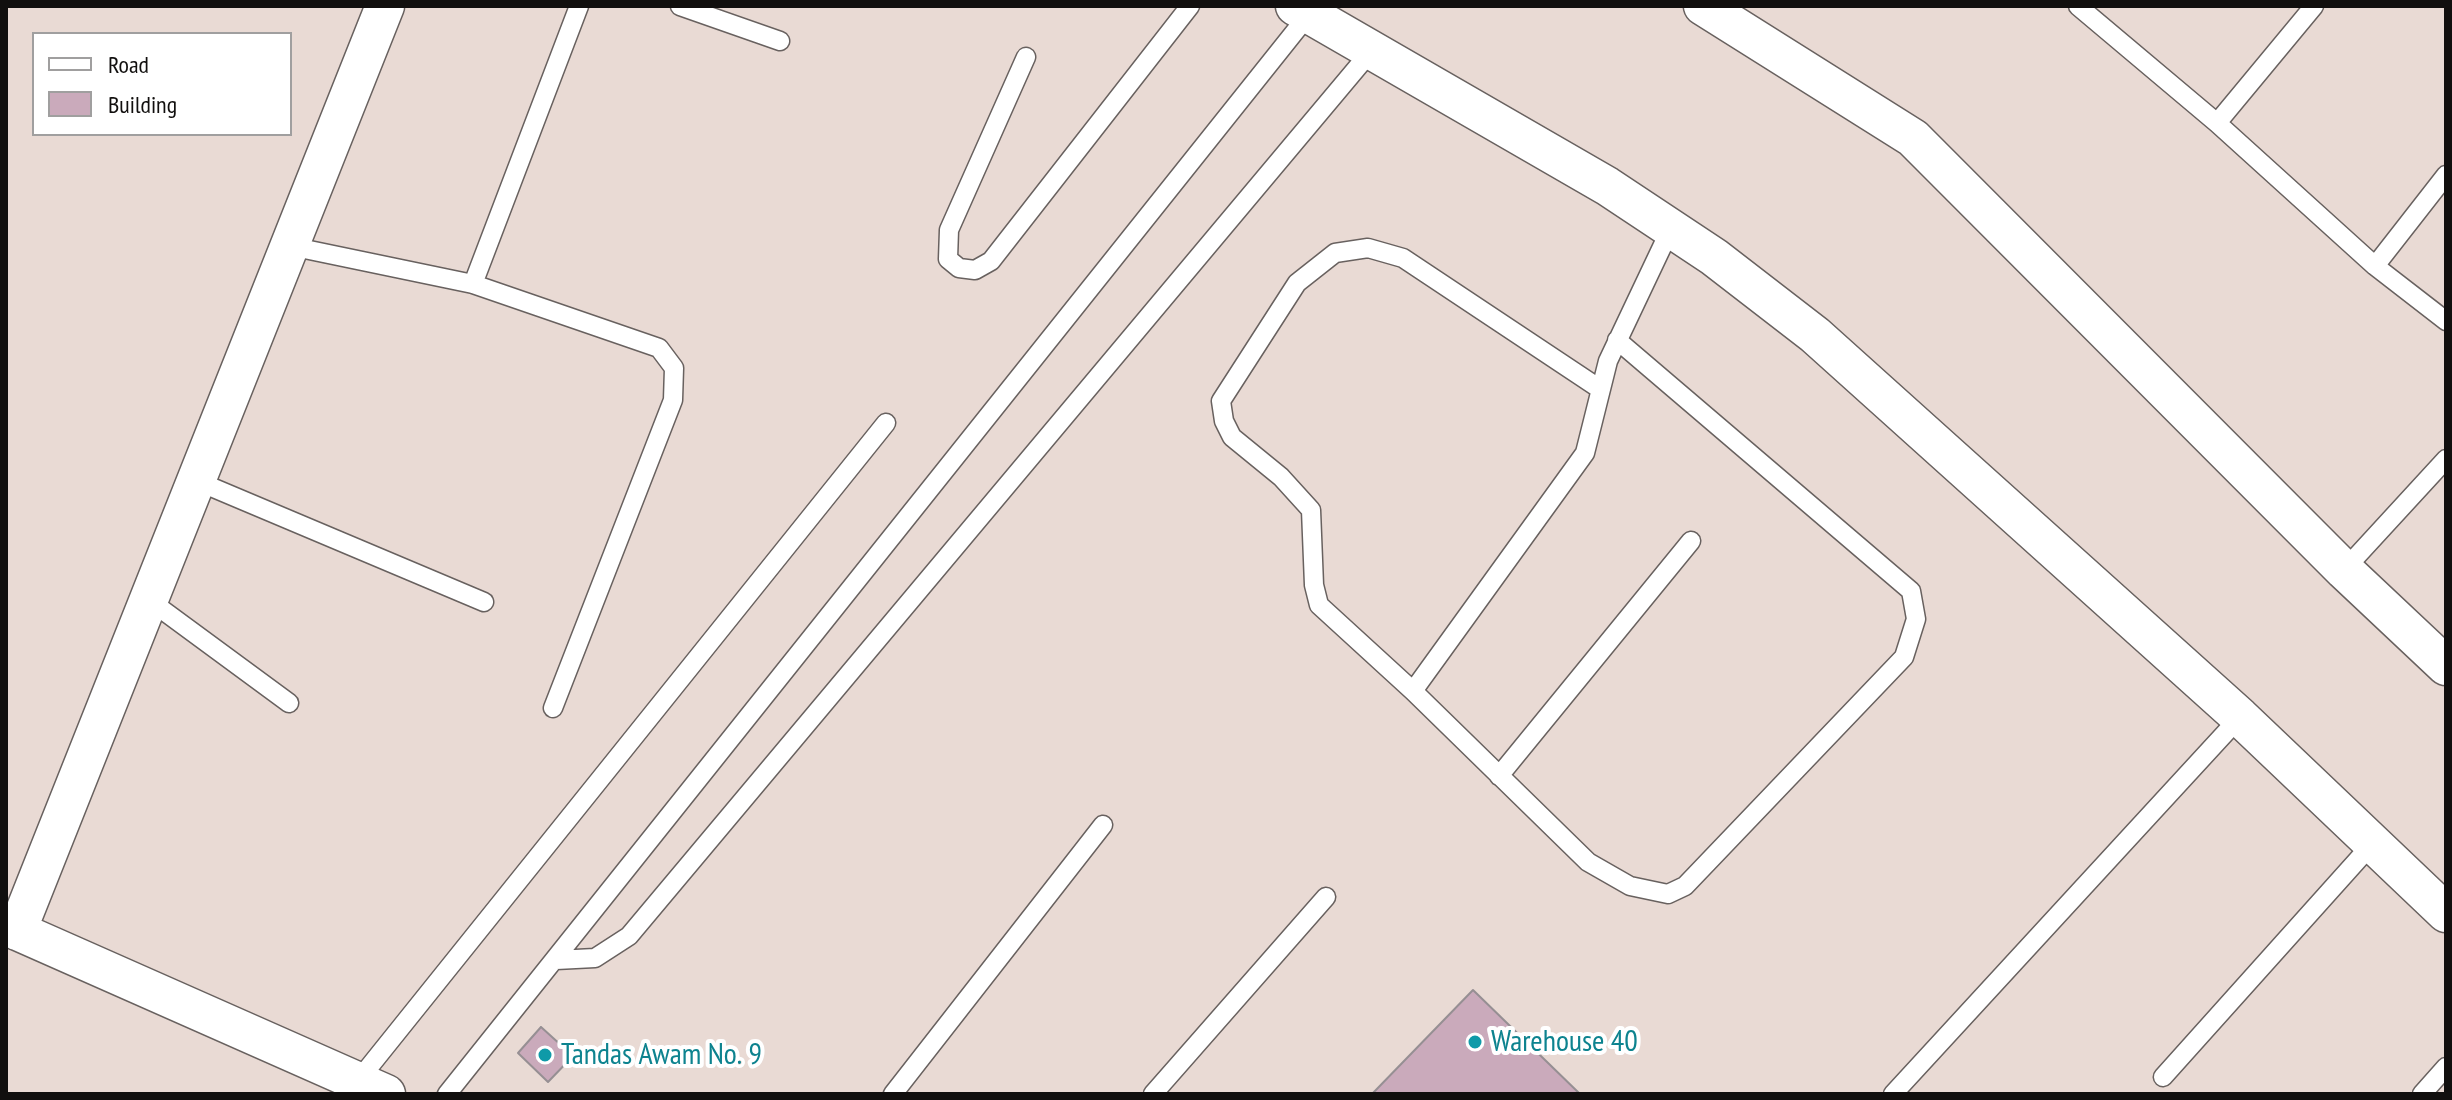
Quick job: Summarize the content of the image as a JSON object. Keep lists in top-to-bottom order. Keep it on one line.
{"places":["Warehouse 40","Tandas Awam No. 9"],"legend":["Road","Building"]}
